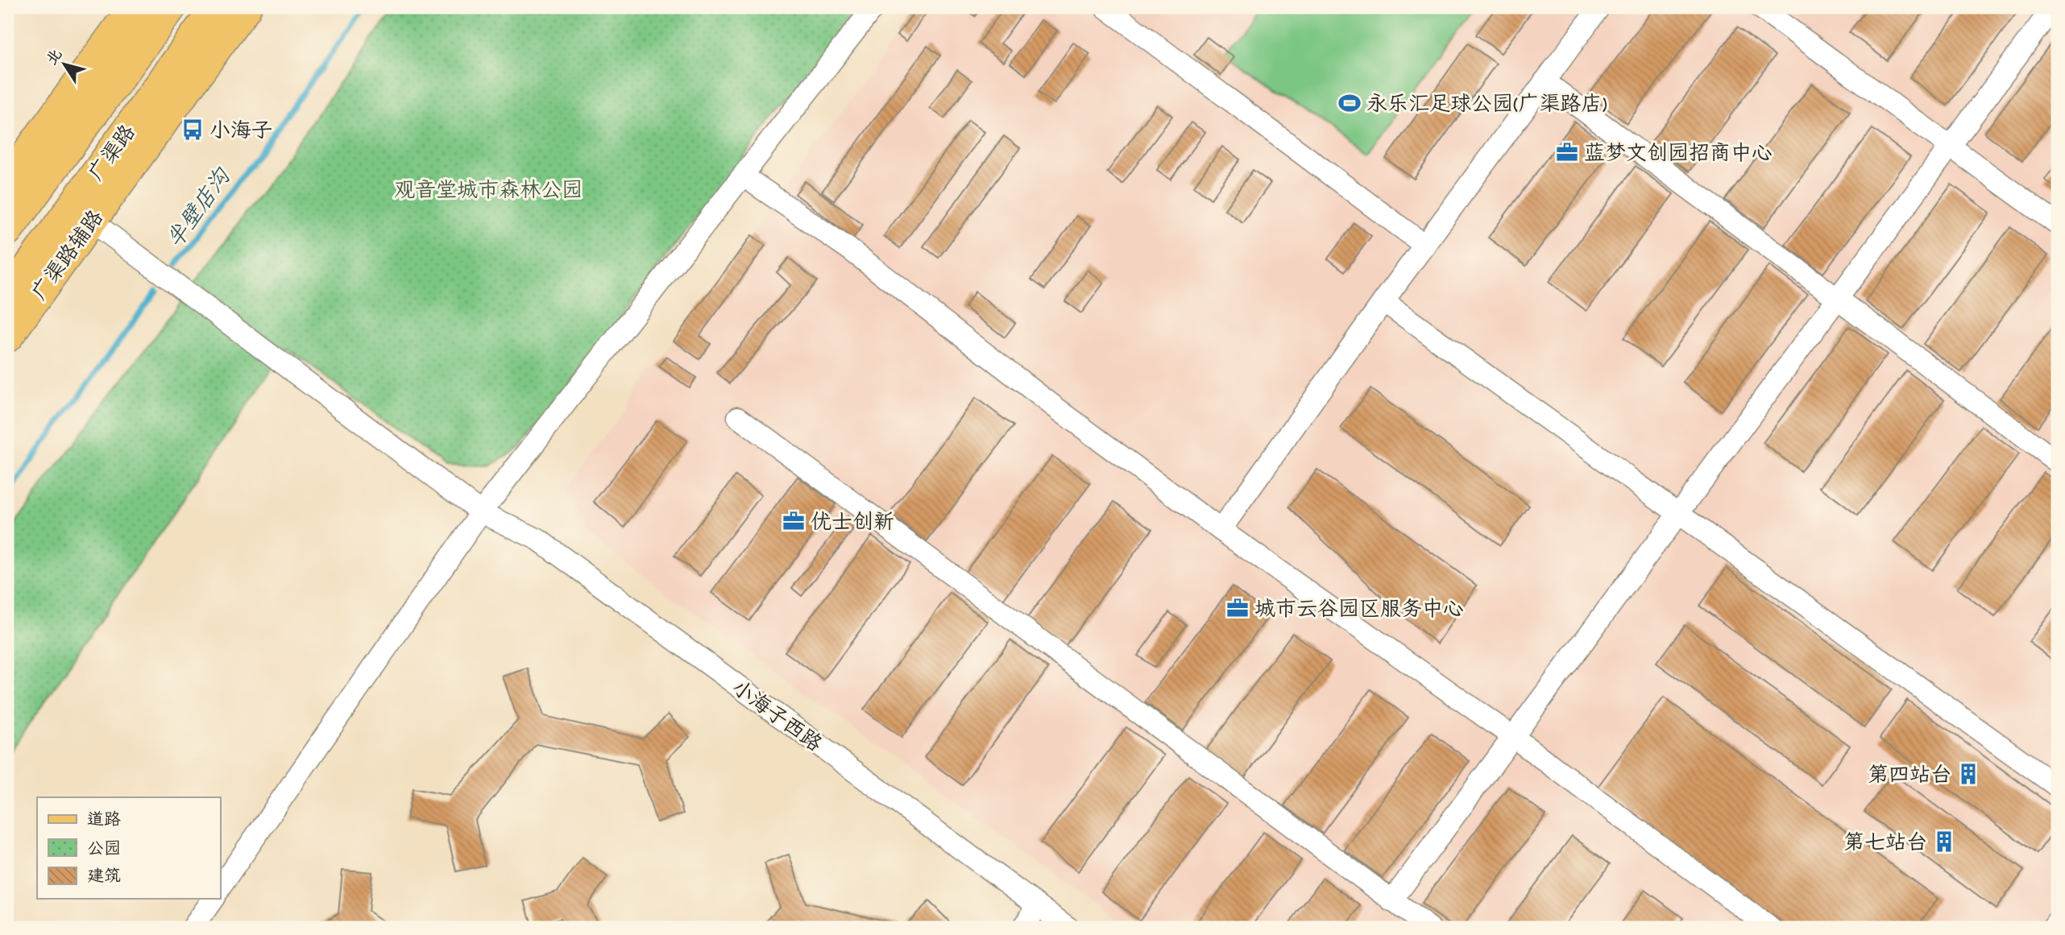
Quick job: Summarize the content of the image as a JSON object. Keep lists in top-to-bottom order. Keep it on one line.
{"streets":{"main road":["广渠路","广渠路辅路"],"street":["小海子西路"]},"crossings":[["广渠路辅路","小海子西路"]],"water":["半壁店沟"],"parks":["观音堂城市森林公园"],"places":{"sports":["永乐汇足球公园(广渠路店)"],"bus stop":["小海子"],"office":["蓝梦文创园招商中心","优士创新","城市云谷园区服务中心"],"building":["第四站台","第七站台"]},"legend":["道路","公园","建筑"],"north":"top left"}
